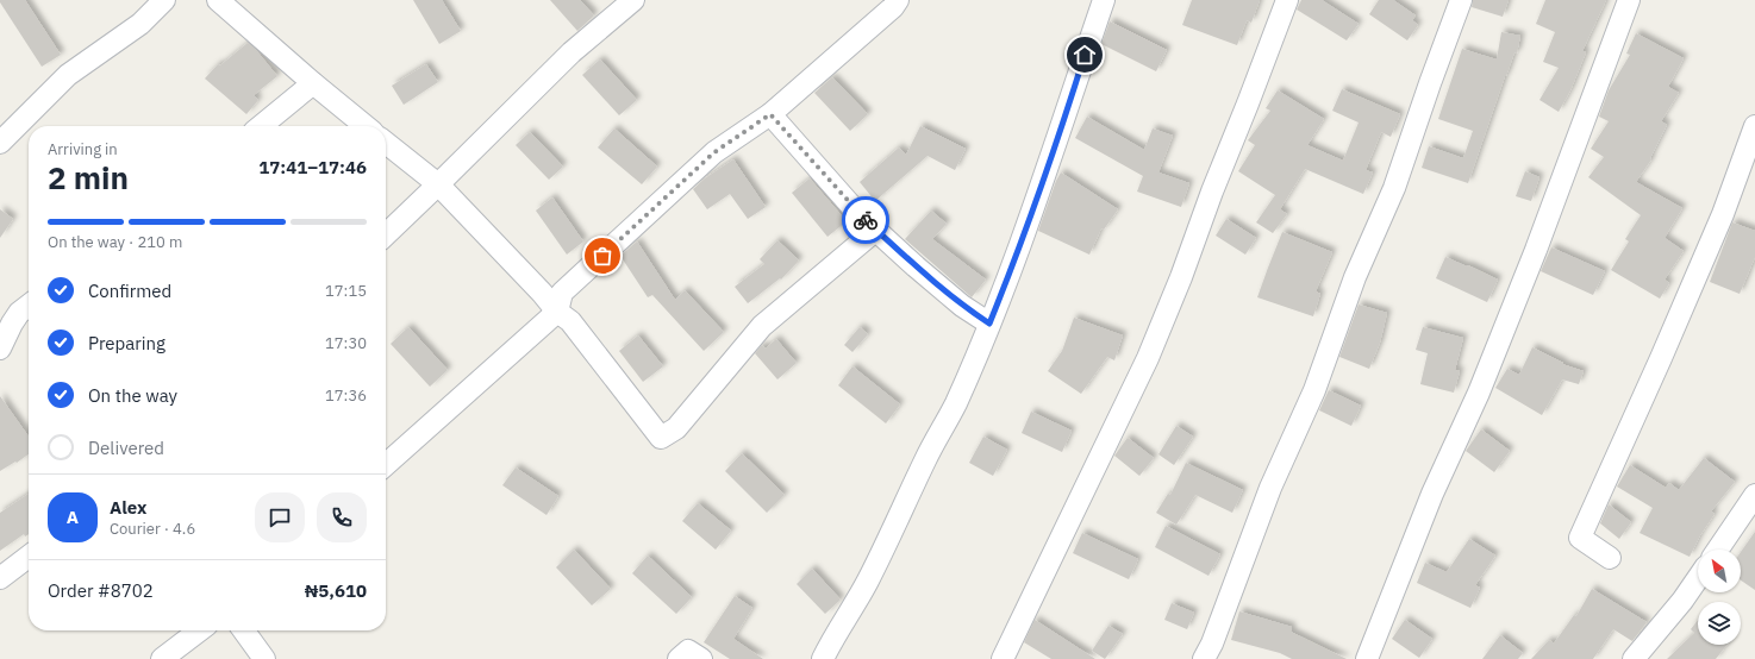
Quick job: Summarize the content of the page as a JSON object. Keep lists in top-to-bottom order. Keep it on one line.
{"north":"top left","page":{"heading":["2 min","Arriving in","17:41–17:46"],"panel":["Alex","Courier · 4.6","Order #8702","₦5,610"],"bar":"On the way · 210 m","list":[["Confirmed","17:15"],["Preparing","17:30"],["On the way","17:36"],"Delivered"],"round":"A"}}
